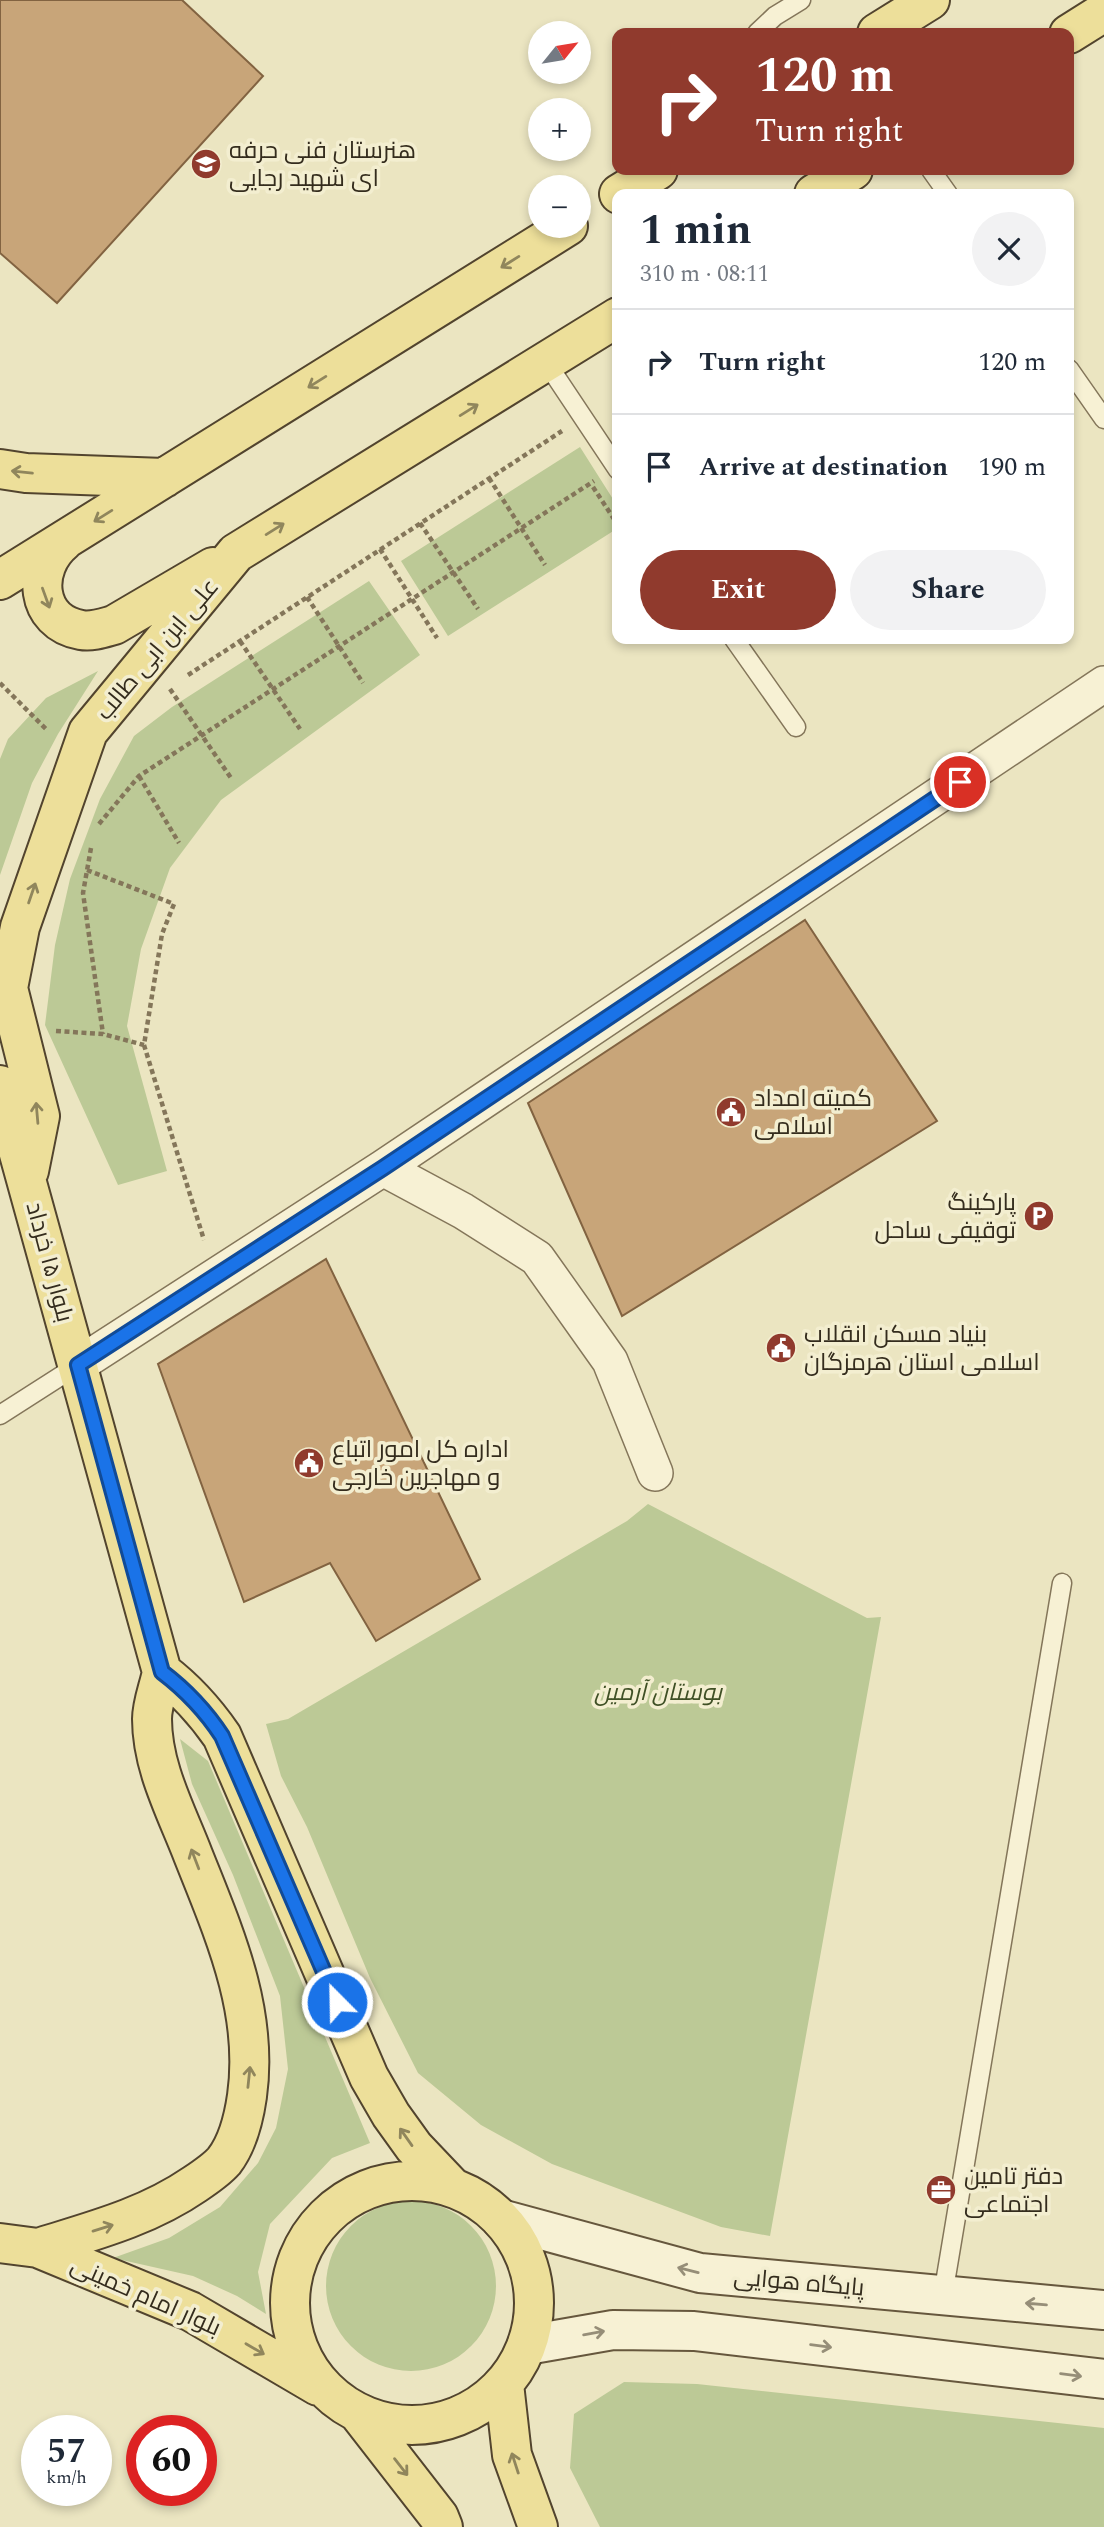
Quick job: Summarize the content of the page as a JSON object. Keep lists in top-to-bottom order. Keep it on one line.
{"streets":{"main road":["علی ابن ابی طالب","بلوار ۱۵ خرداد","پایگاه هوایی","بلوار امام خمینی"]},"crossings":[["علی ابن ابی طالب","بلوار ۱۵ خرداد"],["پایگاه هوایی","بلوار امام خمینی"]],"one_way":["بلوار امام خمینی"],"parks":["بوستان آرمین"],"places":{"school or university":["هنرستان فنی حرفه ای شهید رجایی"],"public building":["کمیته امداد اسلامی","بنیاد مسکن انقلاب اسلامی استان هرمزگان","اداره کل امور اتباع و مهاجرین خارجی"],"parking":["پارکینگ توقیفی ساحل"],"office":["دفتر تامین اجتماعی"]},"north":"top right","page":{"map_buttons":["+","−"],"turn":["120 m","Turn right"],"heading":["1 min","310 m · 08:11"],"list":[{"name":"Turn right","value":"120 m"},{"name":"Arrive at destination","value":"190 m"}],"buttons":["Exit","Share"],"speed":"57 km/h","limit":"60"}}
